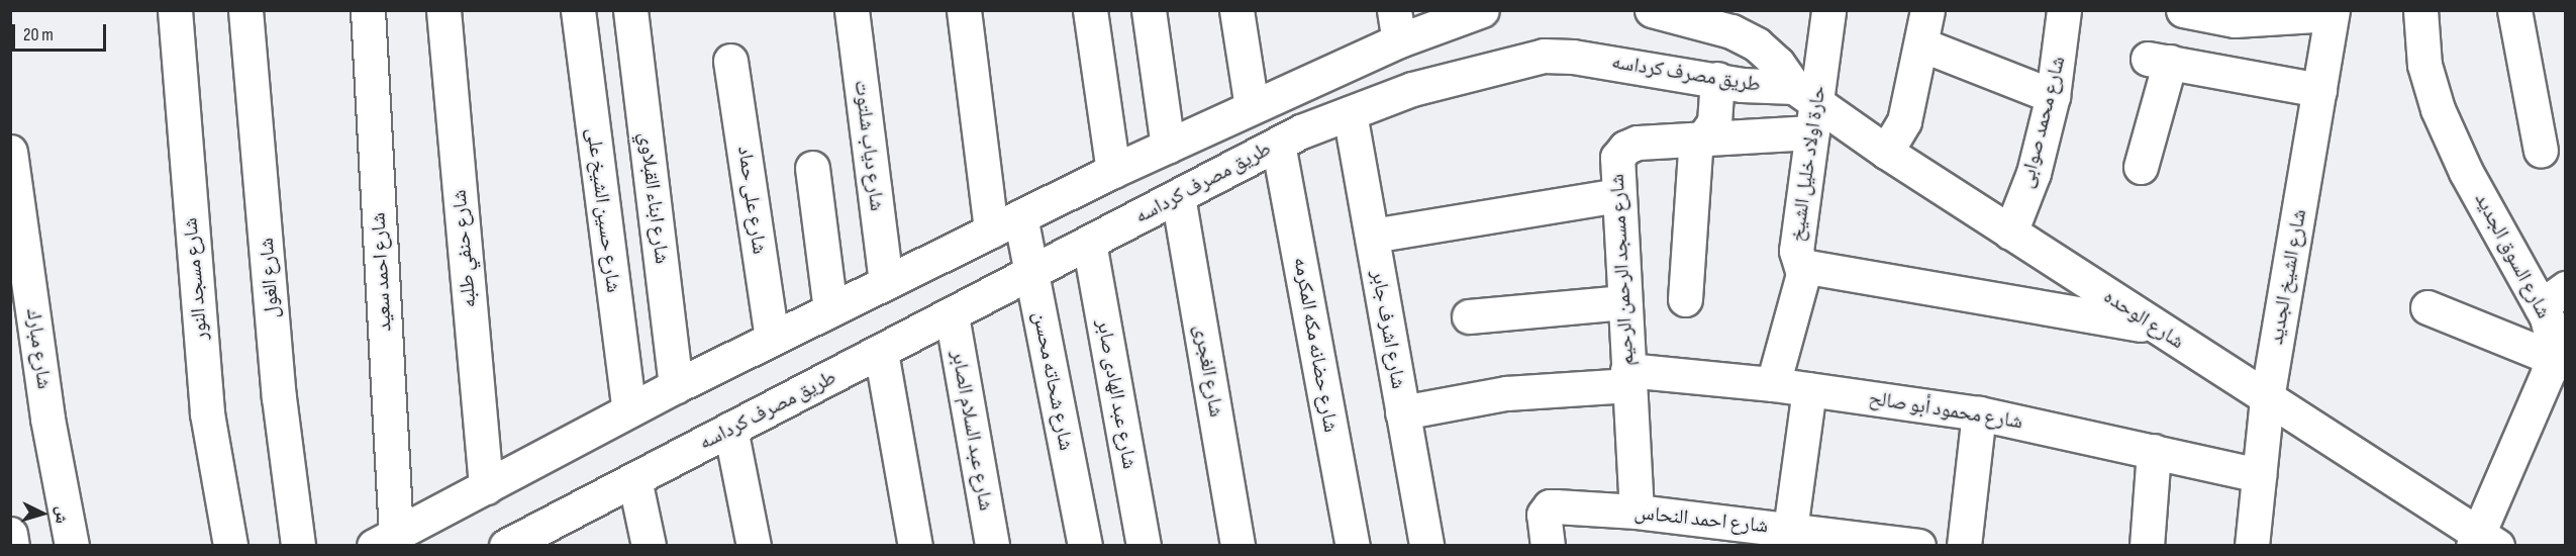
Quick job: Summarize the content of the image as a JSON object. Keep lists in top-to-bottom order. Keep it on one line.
{"streets":{"street":["طريق مصرف كرداسه","شارع محمد صوابى","شارع دياب شلتوت","حارة اولاد خليل الشيخ","شارع ابناء القبلاوي","شارع على حماد","شارع حسين الشيخ على","شارع حنفي طلبه","شارع السوق الجديد","شارع مسجد الرحمن الرحيم","شارع احمد سعيد","شارع الشيخ الجديد","شارع الغول","شارع مسجد النور","شارع الوحده","شارع اشرف جابر","شارع حضانه مكه المكرمه","شارع مبارك","شارع الغجرى","شارع شحاته محسن","شارع عبد الهادى صابر","شارع محمود أبو صالح","شارع عبد السلام الصابر","شارع احمد النحاس"]},"crossings":[["طريق مصرف كرداسه","حارة اولاد خليل الشيخ"],["طريق مصرف كرداسه","شارع مسجد الرحمن الرحيم"],["طريق مصرف كرداسه","شارع الوحده"],["طريق مصرف كرداسه","شارع اشرف جابر"],["طريق مصرف كرداسه","شارع حضانه مكه المكرمه"],["طريق مصرف كرداسه","شارع الغجرى"],["طريق مصرف كرداسه","شارع شحاته محسن"],["طريق مصرف كرداسه","شارع عبد الهادى صابر"],["طريق مصرف كرداسه","شارع عبد السلام الصابر"],["شارع محمد صوابى","شارع الوحده"],["حارة اولاد خليل الشيخ","شارع مسجد الرحمن الرحيم"],["حارة اولاد خليل الشيخ","شارع الوحده"],["حارة اولاد خليل الشيخ","شارع محمود أبو صالح"],["شارع السوق الجديد","شارع الوحده"],["شارع مسجد الرحمن الرحيم","شارع الوحده"],["شارع مسجد الرحمن الرحيم","شارع محمود أبو صالح"],["شارع مسجد الرحمن الرحيم","شارع احمد النحاس"],["شارع الشيخ الجديد","شارع الوحده"],["شارع الشيخ الجديد","شارع محمود أبو صالح"],["شارع اشرف جابر","شارع محمود أبو صالح"]],"scale_bar":"20 m","north":"right"}
